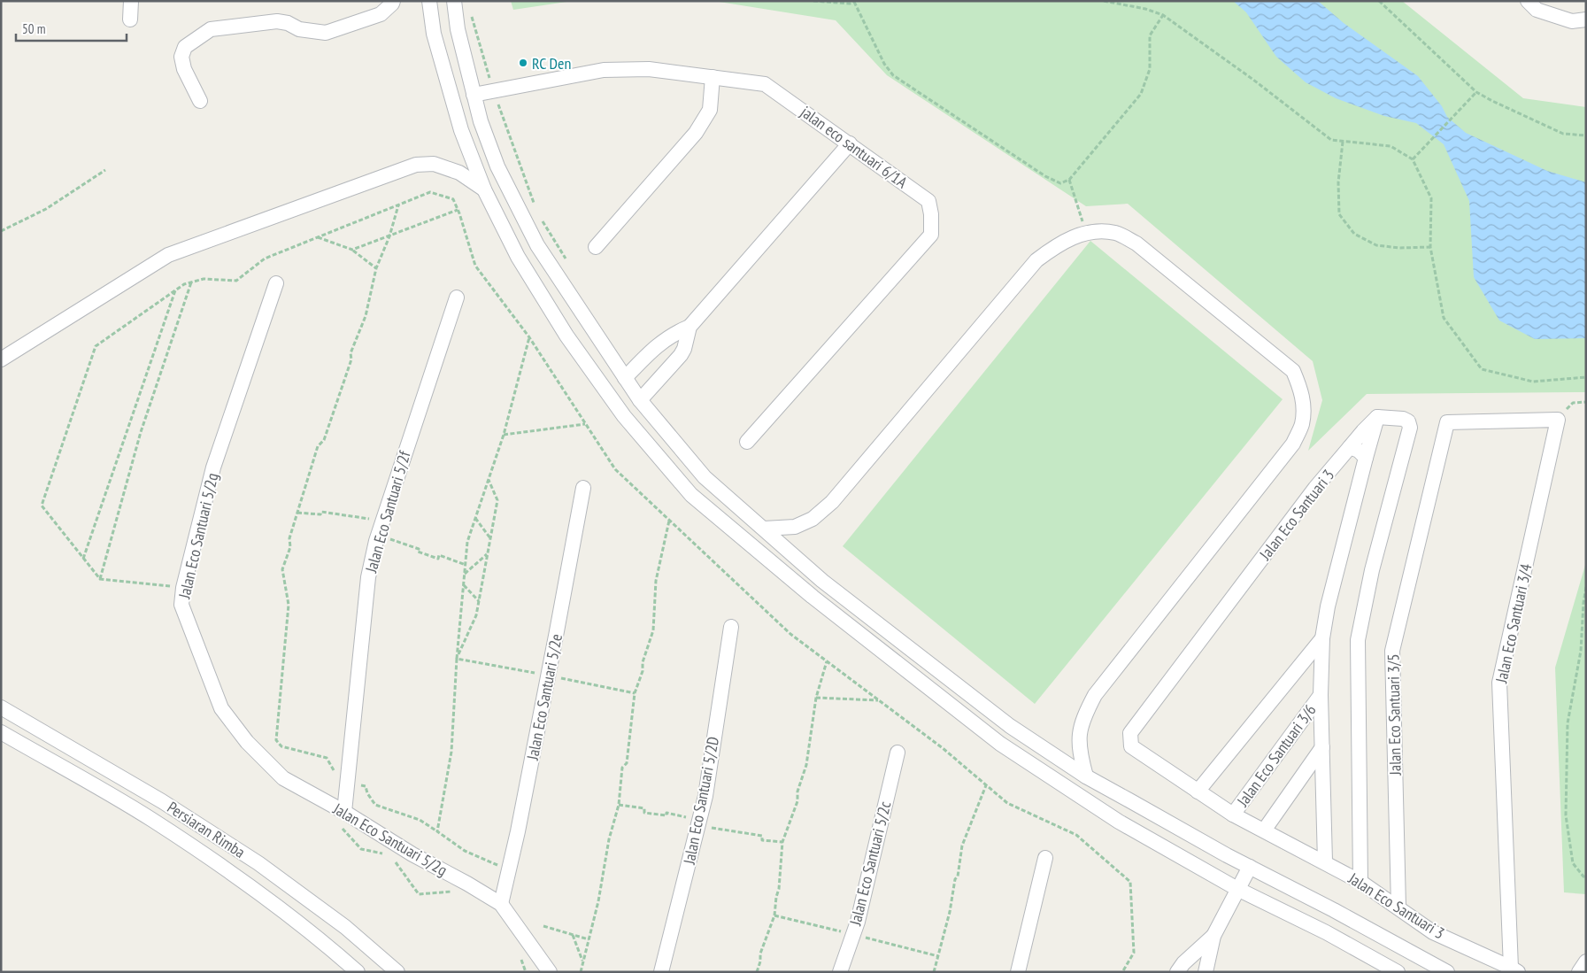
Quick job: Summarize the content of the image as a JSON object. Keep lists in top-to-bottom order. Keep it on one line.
{"streets":{"street":["jalan eco santuari 6/1A","Jalan Eco Santuari 5/2f","Jalan Eco Santuari 3","Jalan Eco Santuari 5/2g","Jalan Eco Santuari 3/4","Jalan Eco Santuari 5/2e","Jalan Eco Santuari 3/5","Jalan Eco Santuari 3/6","Jalan Eco Santuari 5/2D","Persiaran Rimba","Jalan Eco Santuari 5/2c"]},"crossings":[["Jalan Eco Santuari 5/2f","Jalan Eco Santuari 5/2g"],["Jalan Eco Santuari 3","Jalan Eco Santuari 3/4"],["Jalan Eco Santuari 3","Jalan Eco Santuari 3/5"],["Jalan Eco Santuari 3","Jalan Eco Santuari 3/6"],["Jalan Eco Santuari 5/2g","Jalan Eco Santuari 5/2e"],["Jalan Eco Santuari 3/4","Jalan Eco Santuari 3/5"]],"places":["RC Den"],"scale_bar":"50 m"}
